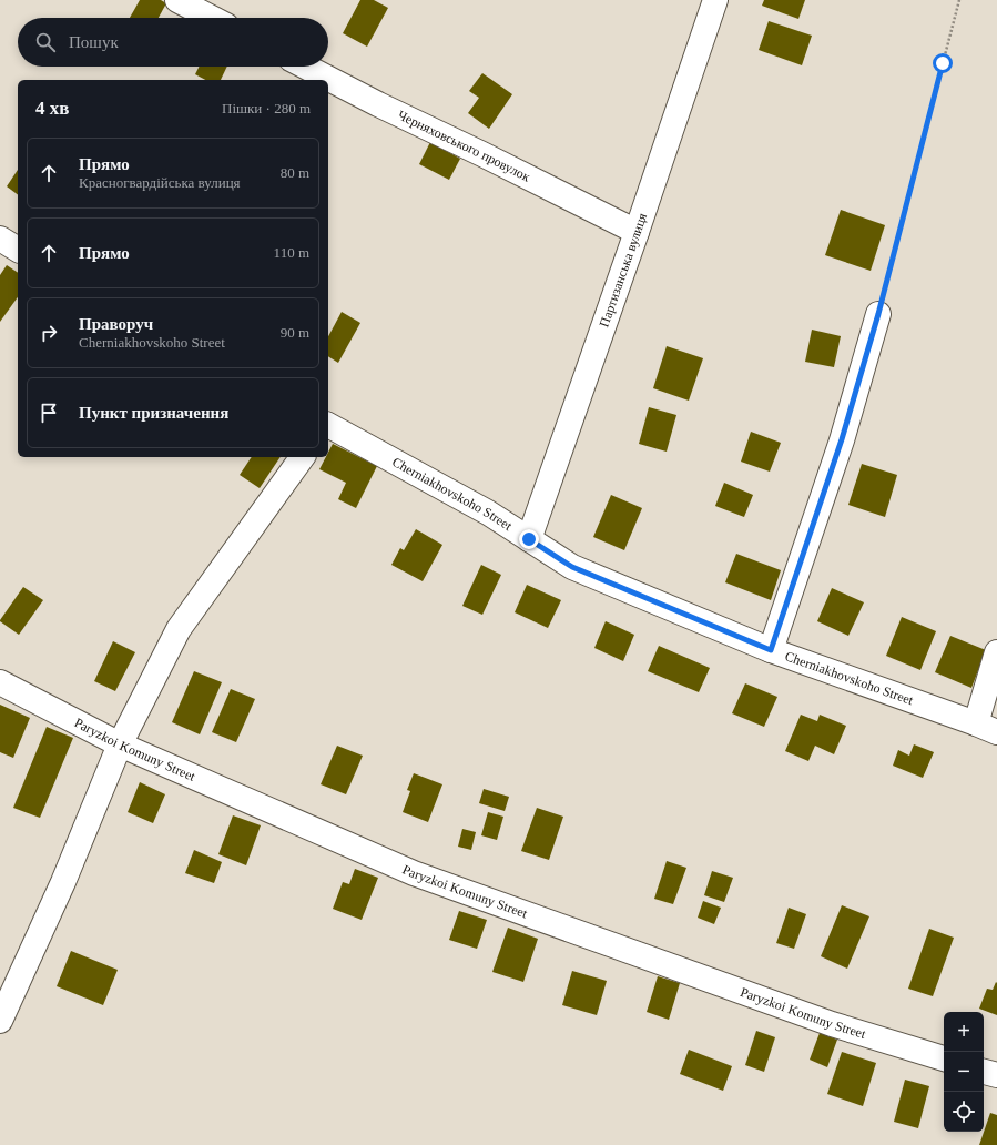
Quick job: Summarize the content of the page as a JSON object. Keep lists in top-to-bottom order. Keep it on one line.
{"streets":{"street":["Черняховського провулок","Партизанська вулиця","Cherniakhovskoho Street","Paryzkoi Komuny Street"]},"crossings":[["Черняховського провулок","Партизанська вулиця"],["Партизанська вулиця","Cherniakhovskoho Street"]],"page":{"search":"Пошук","heading":["4 хв","Пішки · 280 m"],"list":[["Прямо","Красногвардійська вулиця","80 m"],["Прямо","110 m"],["Праворуч","Cherniakhovskoho Street","90 m"],"Пункт призначення"],"map_buttons":["+","−"]}}
